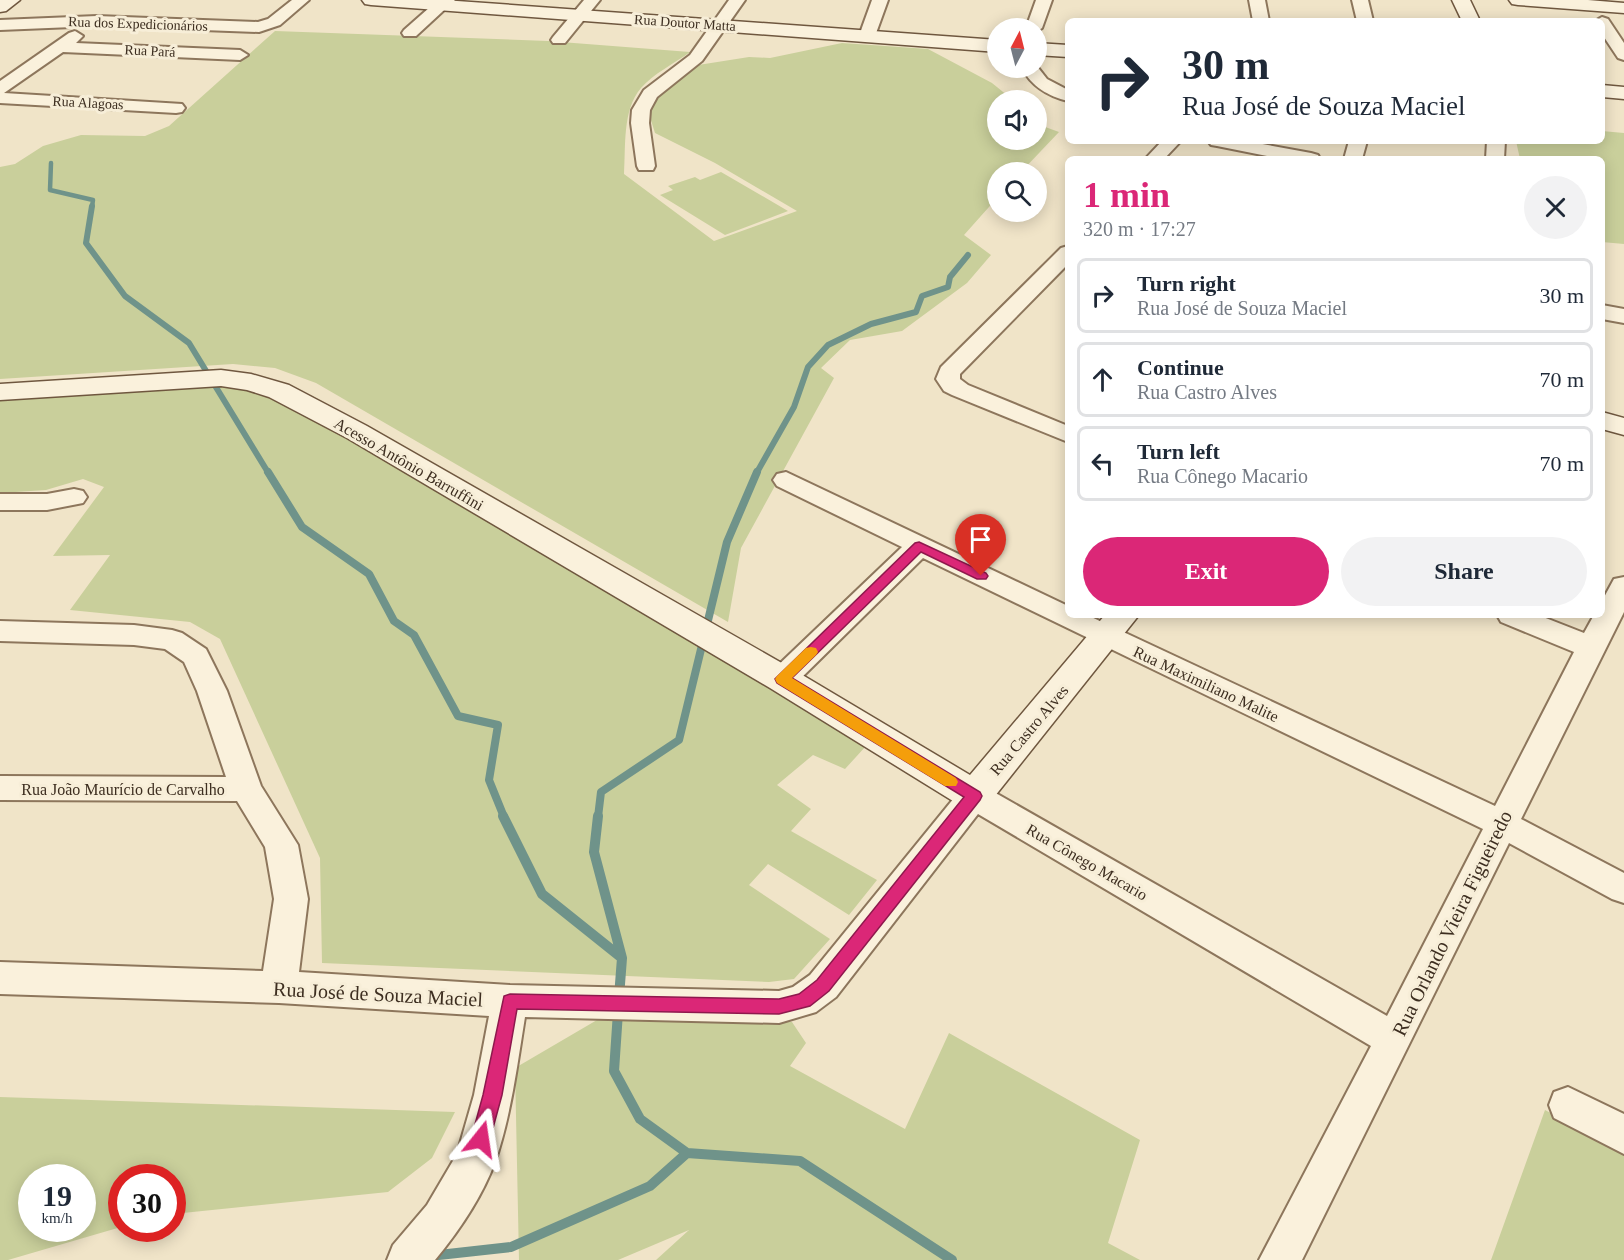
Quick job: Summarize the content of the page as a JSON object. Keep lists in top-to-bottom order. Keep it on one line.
{"streets":{"street":["Rua Doutor Matta","Rua dos Expedicionários","Rua Pará","Rua Alagoas","Acesso Antônio Barruffini","Rua Maximiliano Malite","Rua Castro Alves","Rua João Maurício de Carvalho","Rua Cônego Macario","Rua Orlando Vieira Figueiredo","Rua José de Souza Maciel"]},"crossings":[["Acesso Antônio Barruffini","Rua Cônego Macario"],["Rua Maximiliano Malite","Rua Castro Alves"],["Rua Maximiliano Malite","Rua Orlando Vieira Figueiredo"],["Rua Castro Alves","Rua Cônego Macario"],["Rua Castro Alves","Rua José de Souza Maciel"],["Rua Cônego Macario","Rua Orlando Vieira Figueiredo"]],"north":"top","page":{"turn":["30 m","Rua José de Souza Maciel"],"heading":["1 min","320 m · 17:27"],"list":[{"name":"Turn right","note":"Rua José de Souza Maciel","value":"30 m"},{"name":"Continue","note":"Rua Castro Alves","value":"70 m"},{"name":"Turn left","note":"Rua Cônego Macario","value":"70 m"}],"buttons":["Exit","Share"],"speed":"19 km/h","limit":"30"}}
